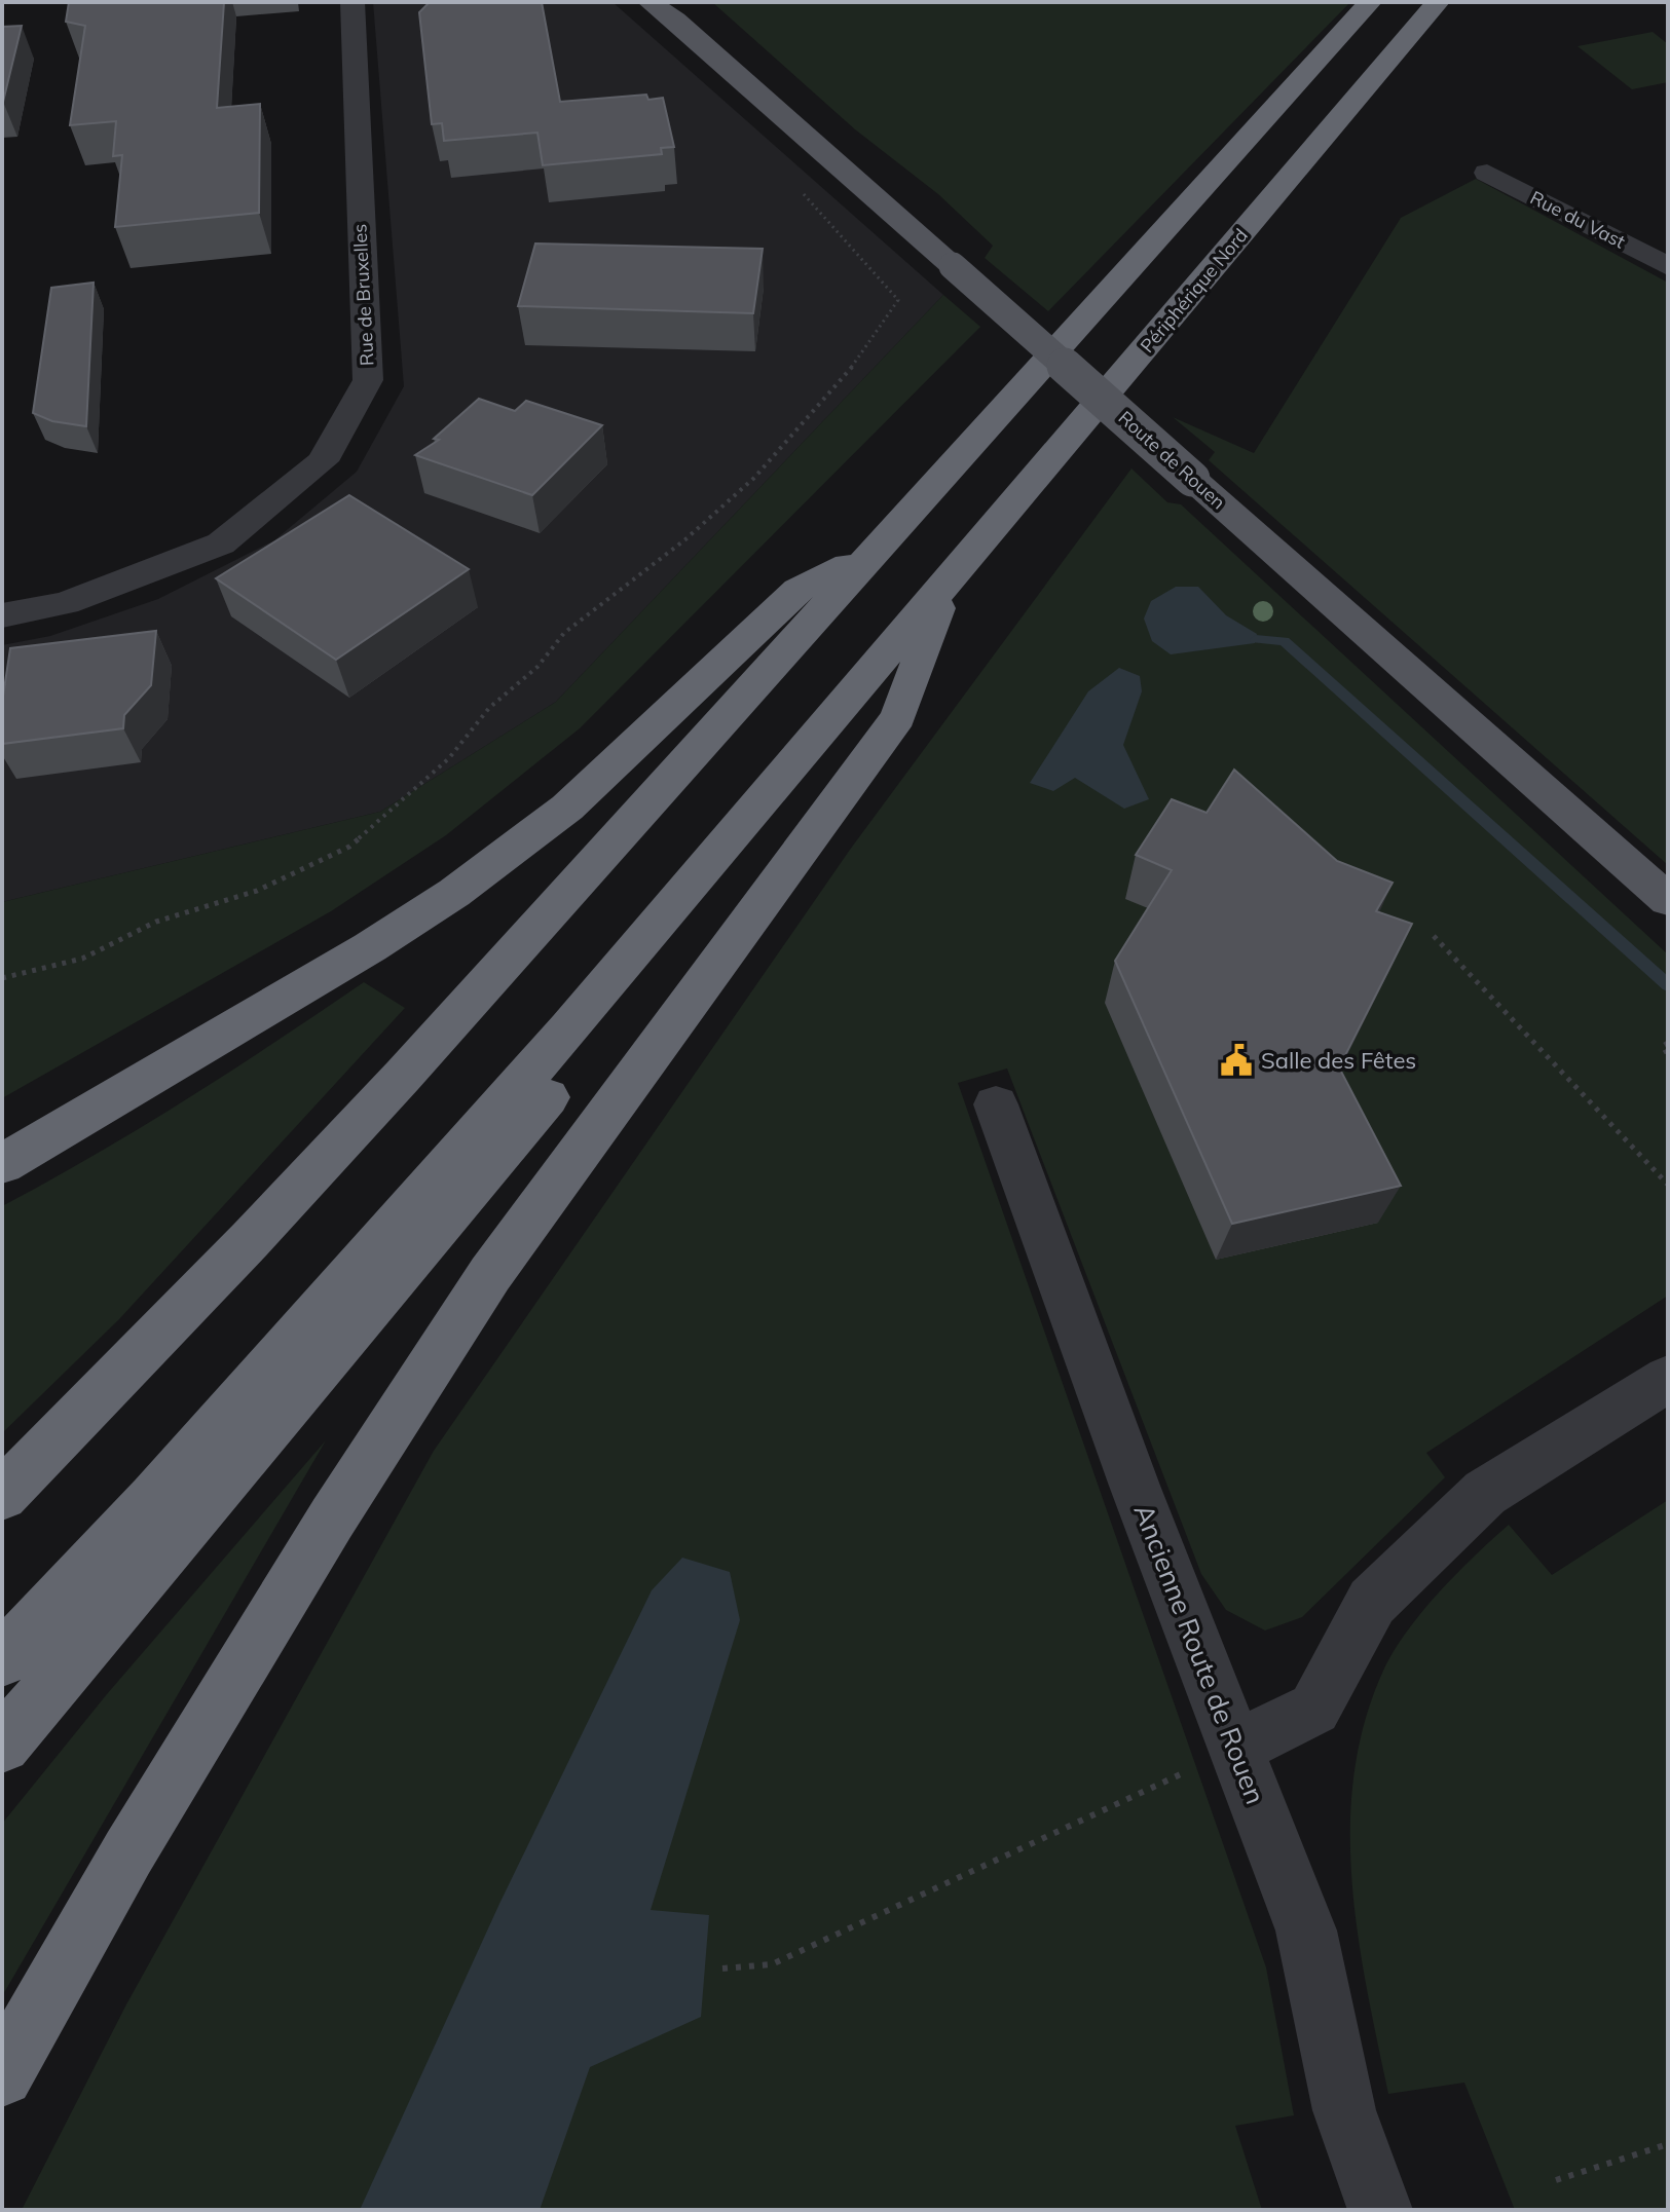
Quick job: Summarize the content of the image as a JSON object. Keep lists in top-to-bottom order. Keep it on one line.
{"streets":{"highway":["Périphérique Nord"],"main road":["Route de Rouen"],"street":["Rue du Vast","Rue de Bruxelles","Ancienne Route de Rouen"]},"places":{"public building":["Salle des Fêtes"]}}
